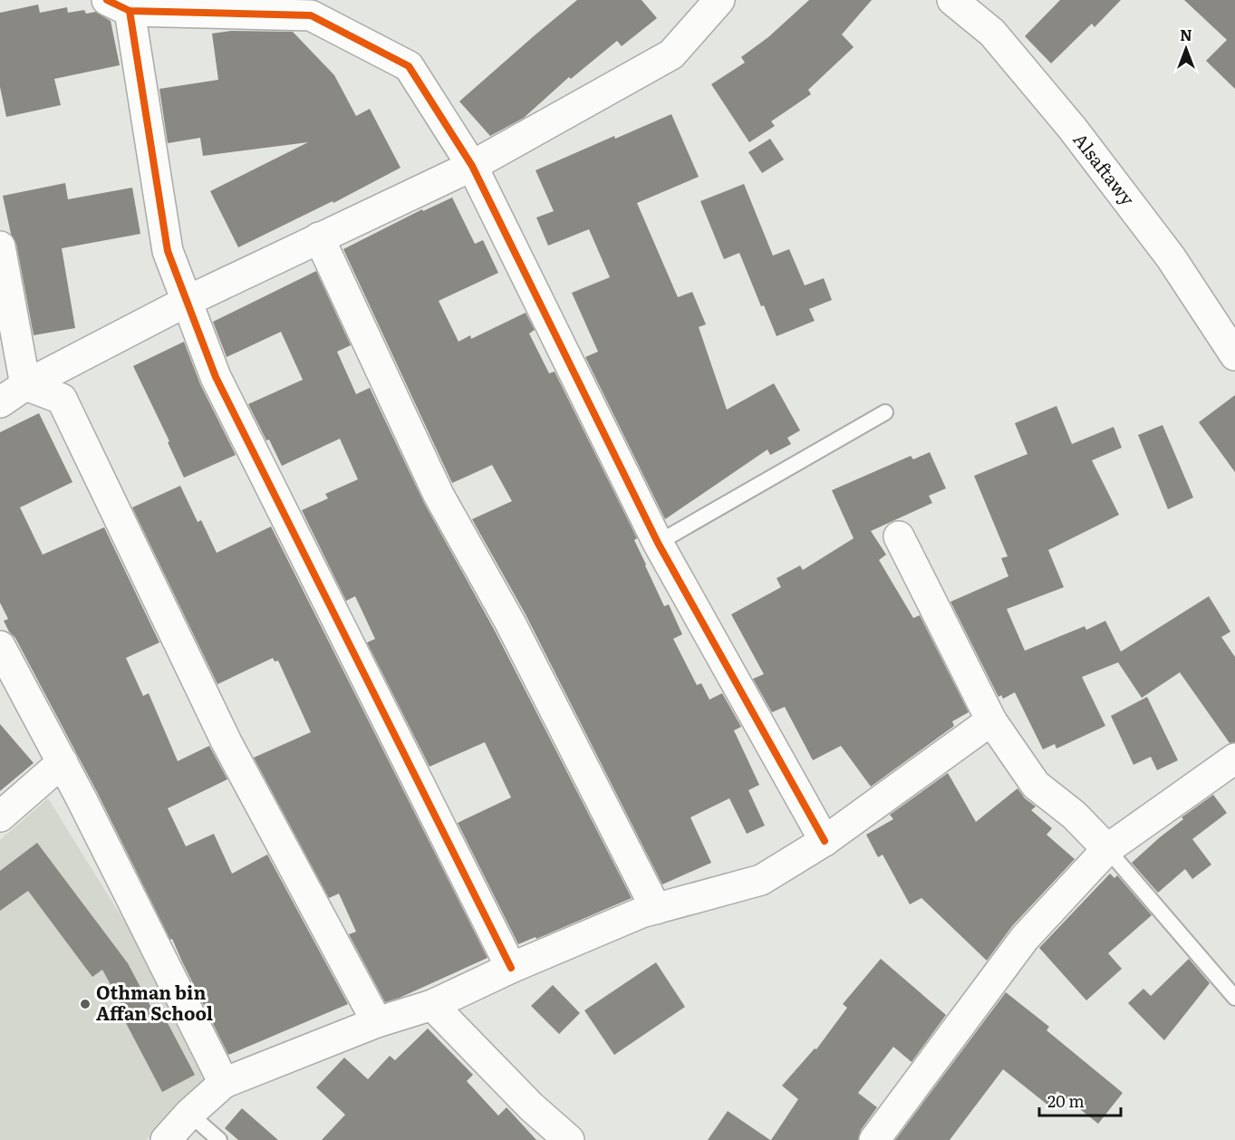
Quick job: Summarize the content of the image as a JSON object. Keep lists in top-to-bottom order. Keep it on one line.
{"streets":{"street":["Alsaftawy"]},"places":["Othman bin Affan School"],"scale_bar":"20 m","north":"top"}
